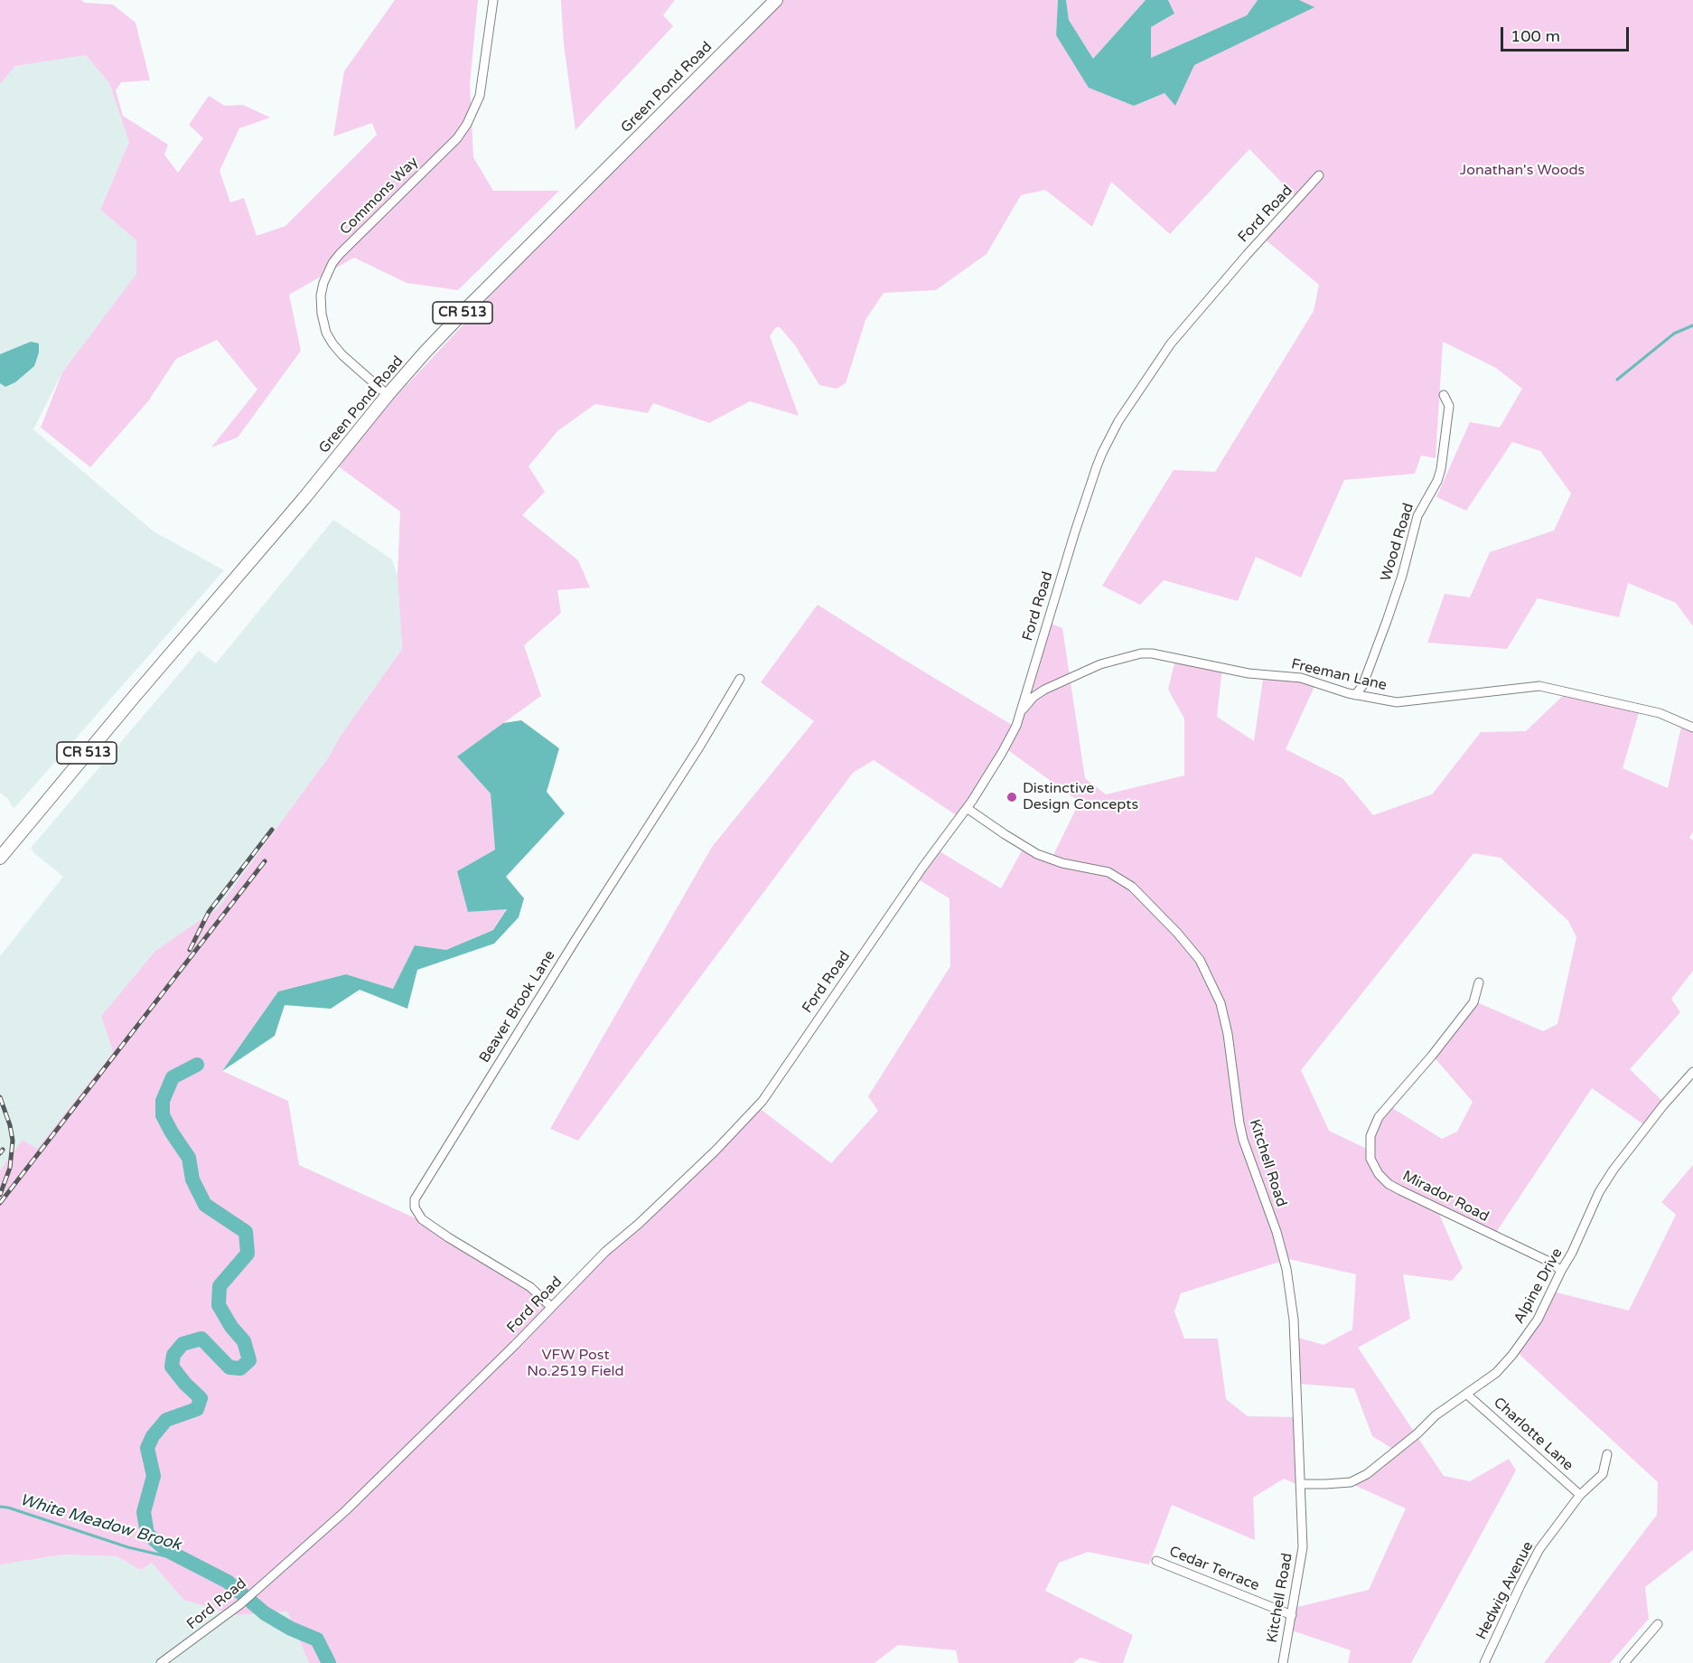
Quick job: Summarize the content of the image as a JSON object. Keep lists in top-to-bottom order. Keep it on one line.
{"streets":{"main road":["Green Pond Road","CR 513"],"street":["Commons Way","Ford Road","Wood Road","Freeman Lane","Beaver Brook Lane","Kitchell Road","Mirador Road","Alpine Drive","Charlotte Lane","Cedar Terrace","Hedwig Avenue"]},"crossings":[["Green Pond Road","Commons Way"],["Ford Road","Freeman Lane"],["Ford Road","Beaver Brook Lane"],["Ford Road","Kitchell Road"],["Wood Road","Freeman Lane"],["Kitchell Road","Alpine Drive"],["Kitchell Road","Cedar Terrace"],["Mirador Road","Alpine Drive"],["Alpine Drive","Charlotte Lane"],["Charlotte Lane","Hedwig Avenue"]],"water":["White Meadow Brook"],"parks":["Jonathan's Woods","VFW Post No.2519 Field"],"places":["Distinctive Design Concepts"],"scale_bar":"100 m"}
